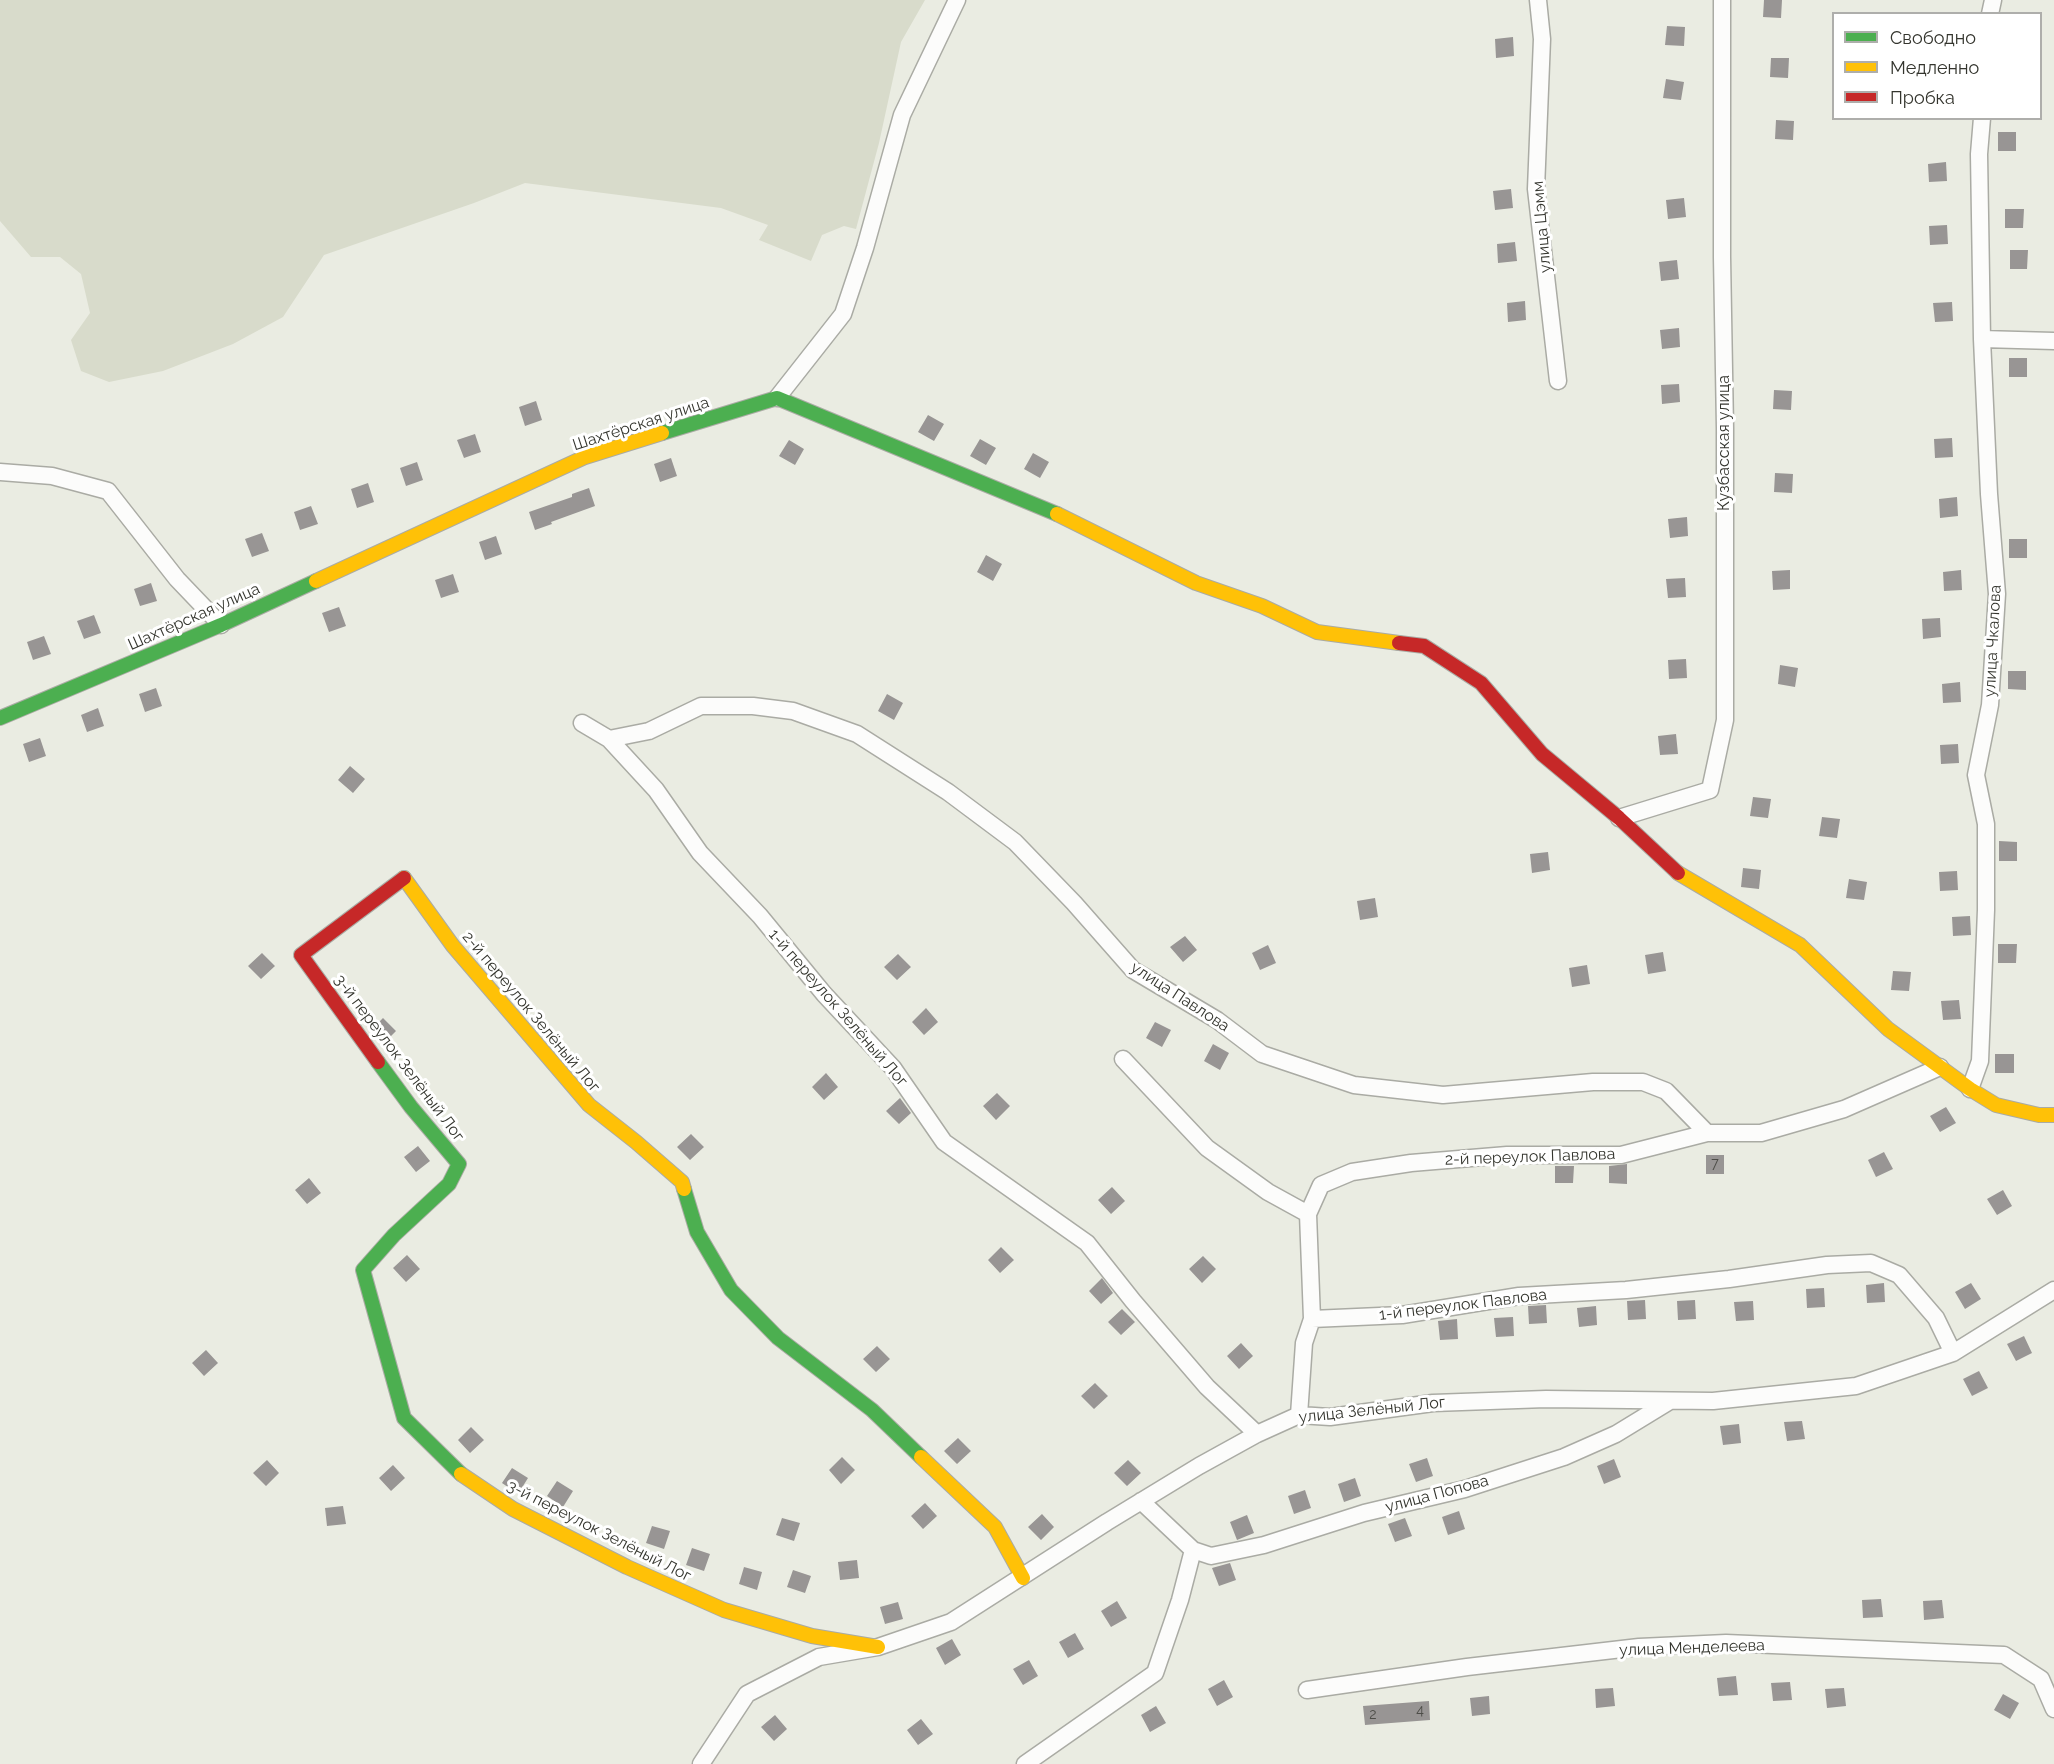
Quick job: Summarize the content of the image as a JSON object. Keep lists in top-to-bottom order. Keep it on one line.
{"streets":{"street":["улица Цэмм","Шахтёрская улица","Кузбасская улица","улица Чкалова","улица Павлова","1-й переулок Зелёный Лог","2-й переулок Зелёный Лог","3-й переулок Зелёный Лог","2-й переулок Павлова","1-й переулок Павлова","улица Зелёный Лог","улица Попова","улица Менделеева"]},"crossings":[["улица Павлова","1-й переулок Зелёный Лог"],["улица Павлова","2-й переулок Павлова"],["1-й переулок Зелёный Лог","улица Зелёный Лог"],["2-й переулок Зелёный Лог","3-й переулок Зелёный Лог"],["2-й переулок Зелёный Лог","улица Зелёный Лог"],["3-й переулок Зелёный Лог","улица Зелёный Лог"],["1-й переулок Павлова","улица Зелёный Лог"],["улица Зелёный Лог","улица Попова"]],"house_numbers":["7","4","2"],"legend":["Свободно","Медленно","Пробка"]}
